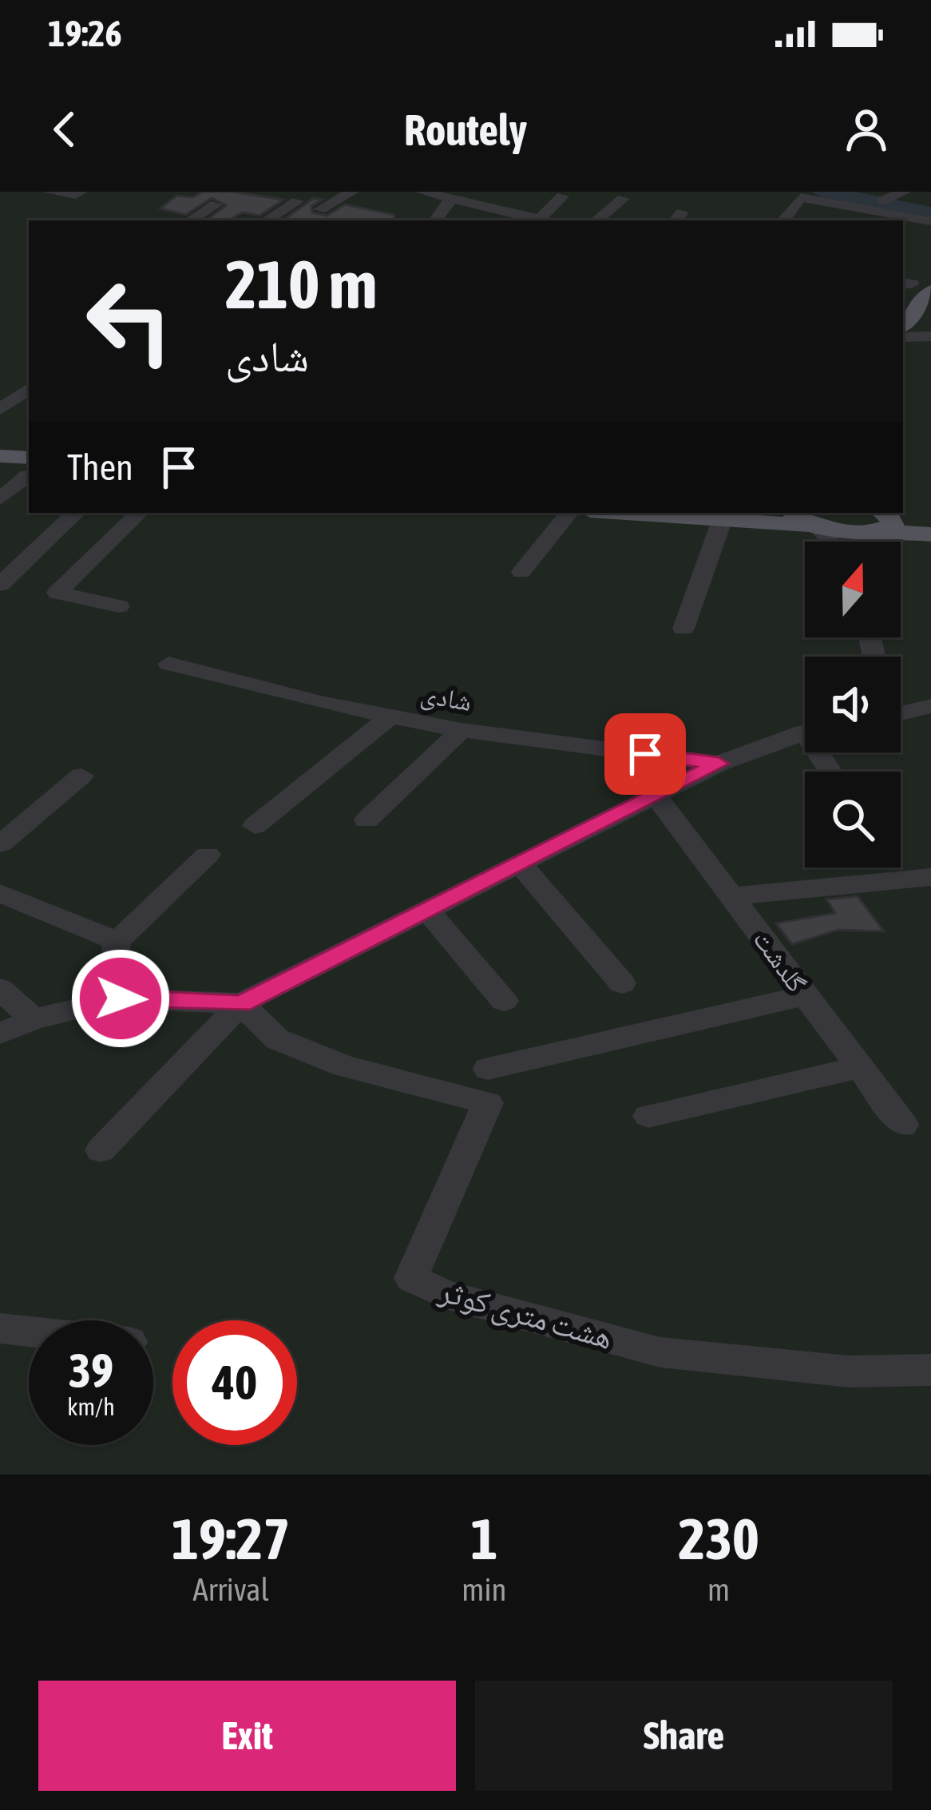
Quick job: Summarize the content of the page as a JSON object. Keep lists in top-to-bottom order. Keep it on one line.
{"streets":{"street":["شادی","گلدشت","هشت متری کوثر"]},"north":"top","page":{"status":"19:26","header":"Routely","turn":["210 m","شادی"],"then":"Then","speed":"39 km/h","limit":"40","eta":["19:27","Arrival","1","min","230","m"],"buttons":["Exit","Share"]}}
